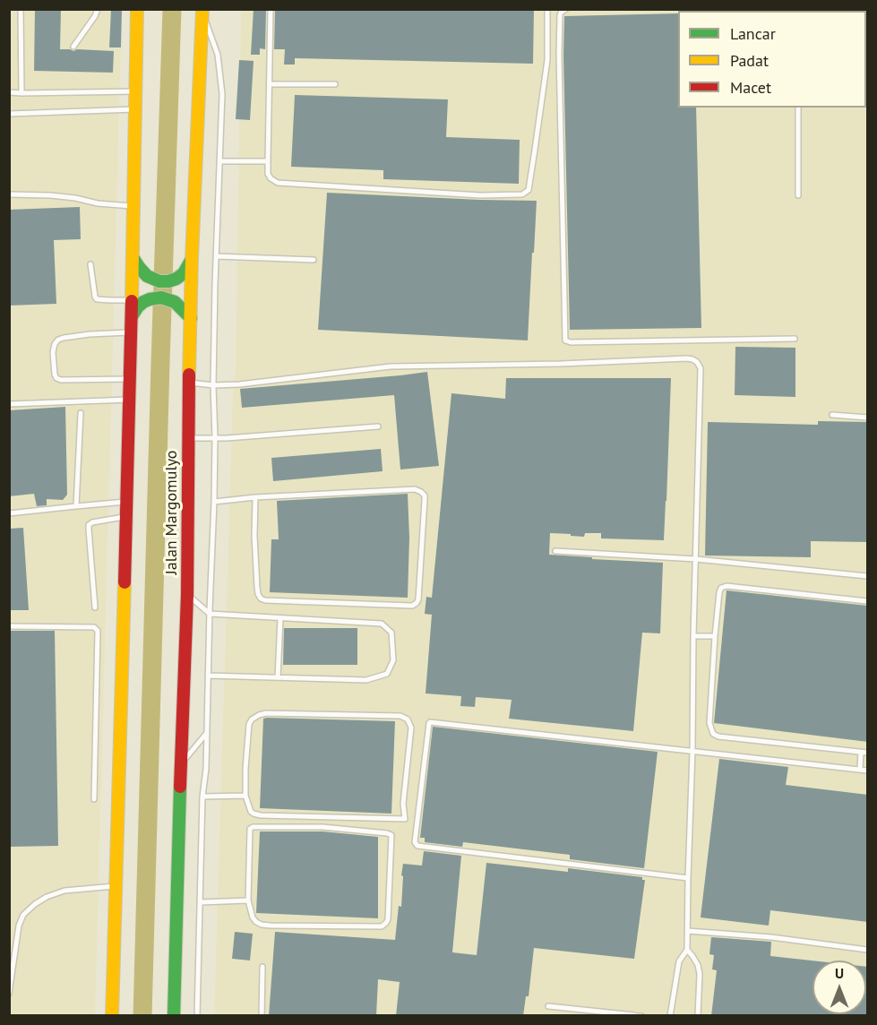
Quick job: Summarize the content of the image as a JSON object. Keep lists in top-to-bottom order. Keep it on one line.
{"streets":{"main road":["Jalan Margomulyo"]},"legend":["Lancar","Padat","Macet"],"north":"top"}
